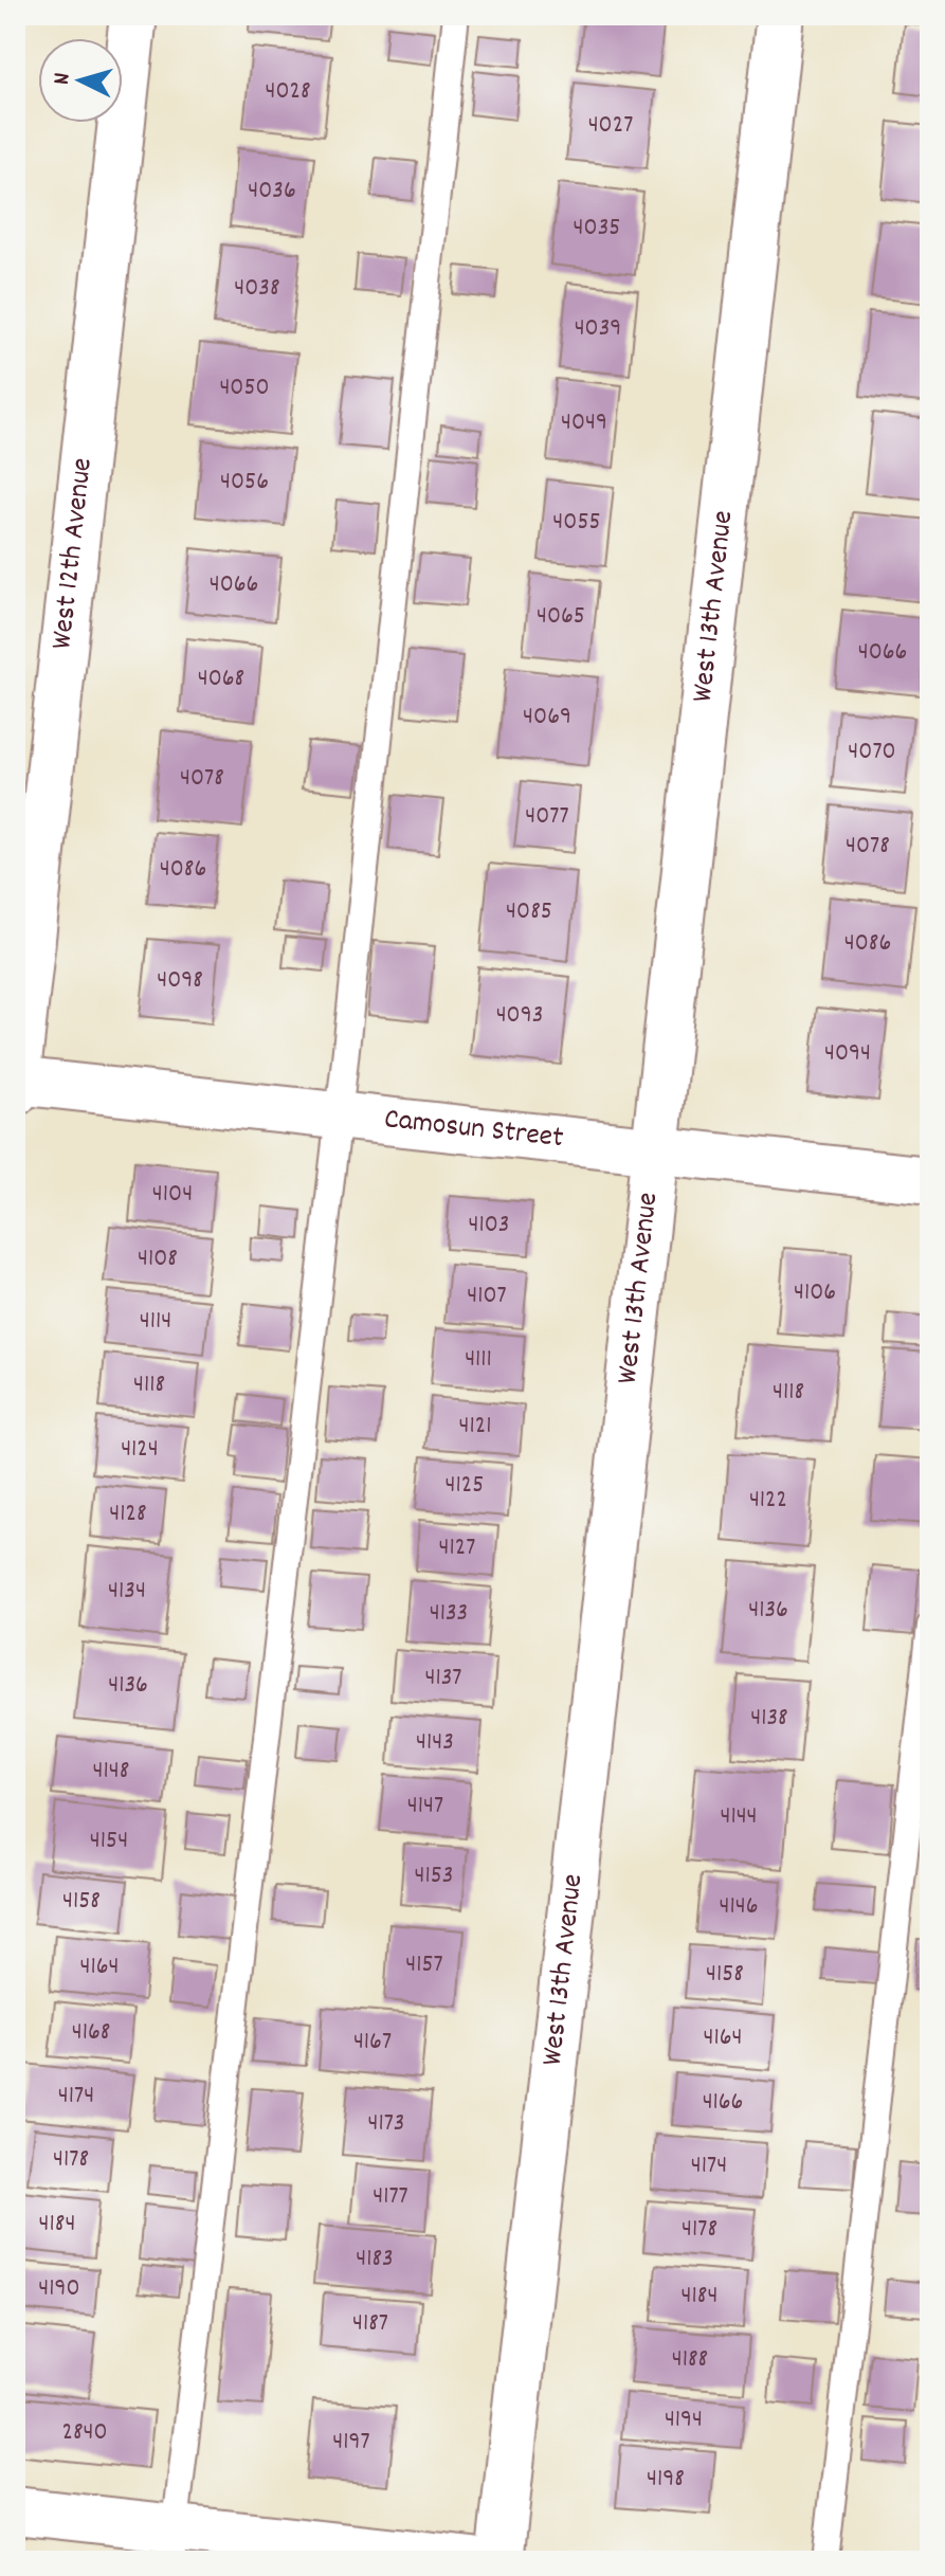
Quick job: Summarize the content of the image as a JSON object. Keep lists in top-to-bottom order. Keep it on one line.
{"streets":{"street":["West 12th Avenue","West 13th Avenue","Camosun Street"]},"crossings":[["West 12th Avenue","Camosun Street"],["West 13th Avenue","Camosun Street"]],"house_numbers":["4028","4027","4036","4035","4038","4039","4050","4049","4056","4055","4066","4065","4066","4068","4069","4070","4078","4077","4078","4086","4085","4086","4098","4093","4094","4104","4103","4108","4106","4107","4114","4111","4118","4118","4121","4124","4125","4122","4128","4127","4134","4136","4133","4137","4136","4138","4143","4148","4147","4144","4154","4153","4158","4146","4157","4164","4158","4168","4164","4167","4174","4166","4173","4178","4174","4177","4184","4178","4183","4190","4184","4187","4188","4194","2840","4197","4198"],"north":"left"}
